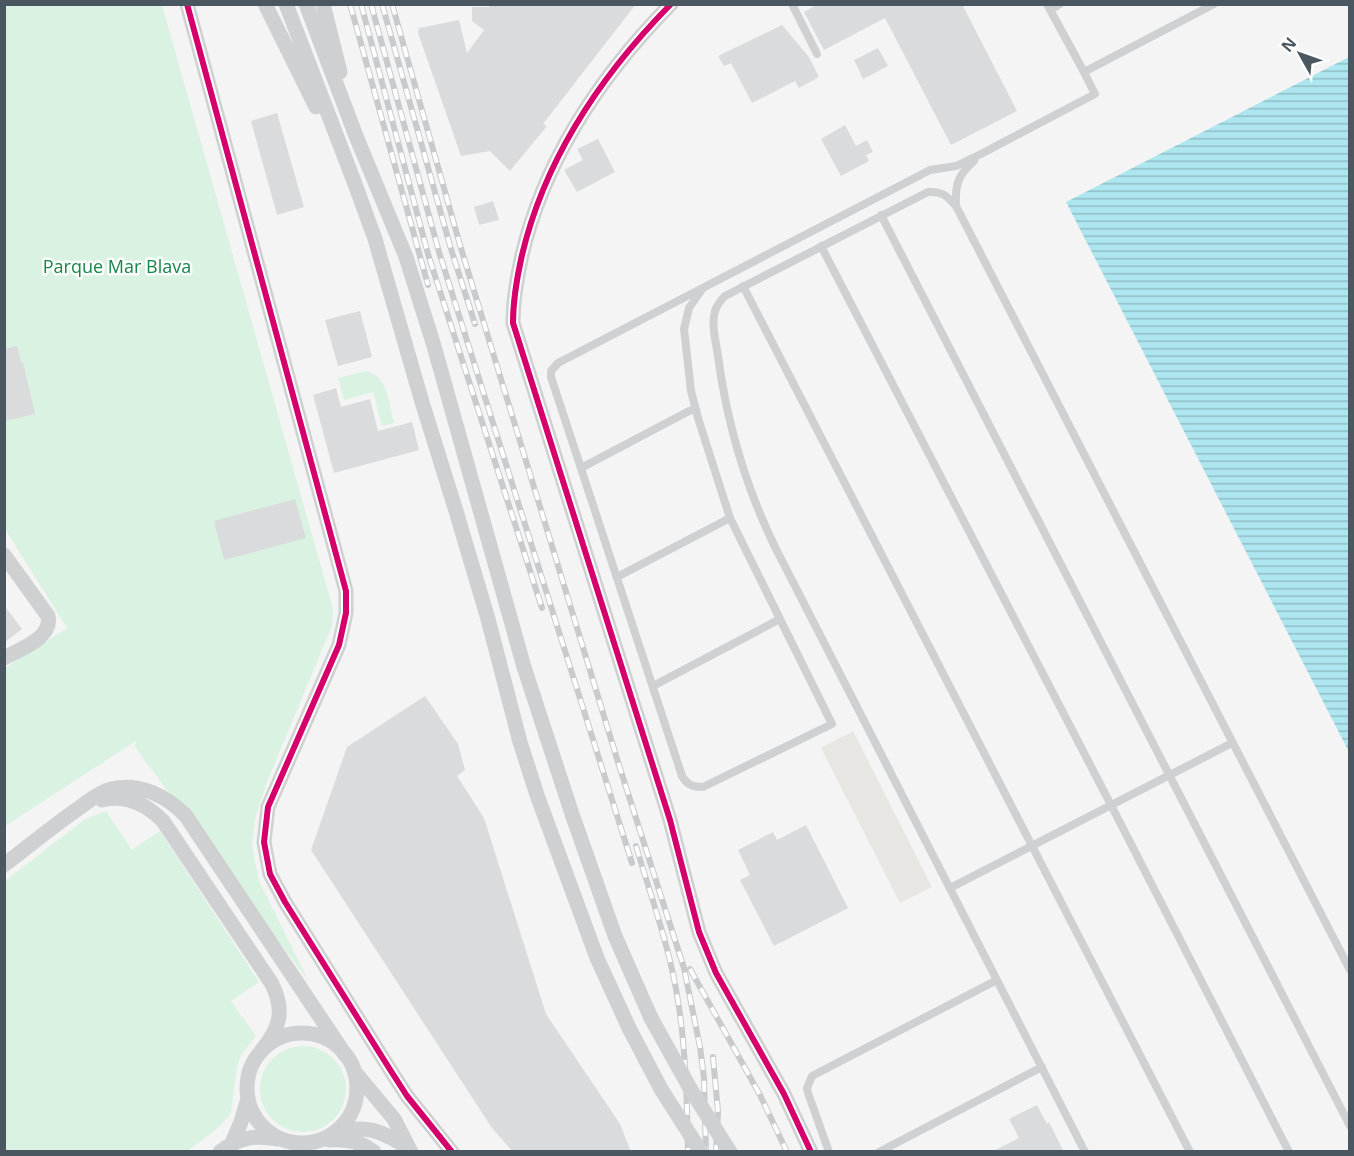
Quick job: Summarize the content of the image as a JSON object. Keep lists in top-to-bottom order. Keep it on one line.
{"parks":["Parque Mar Blava"],"north":"top left"}
